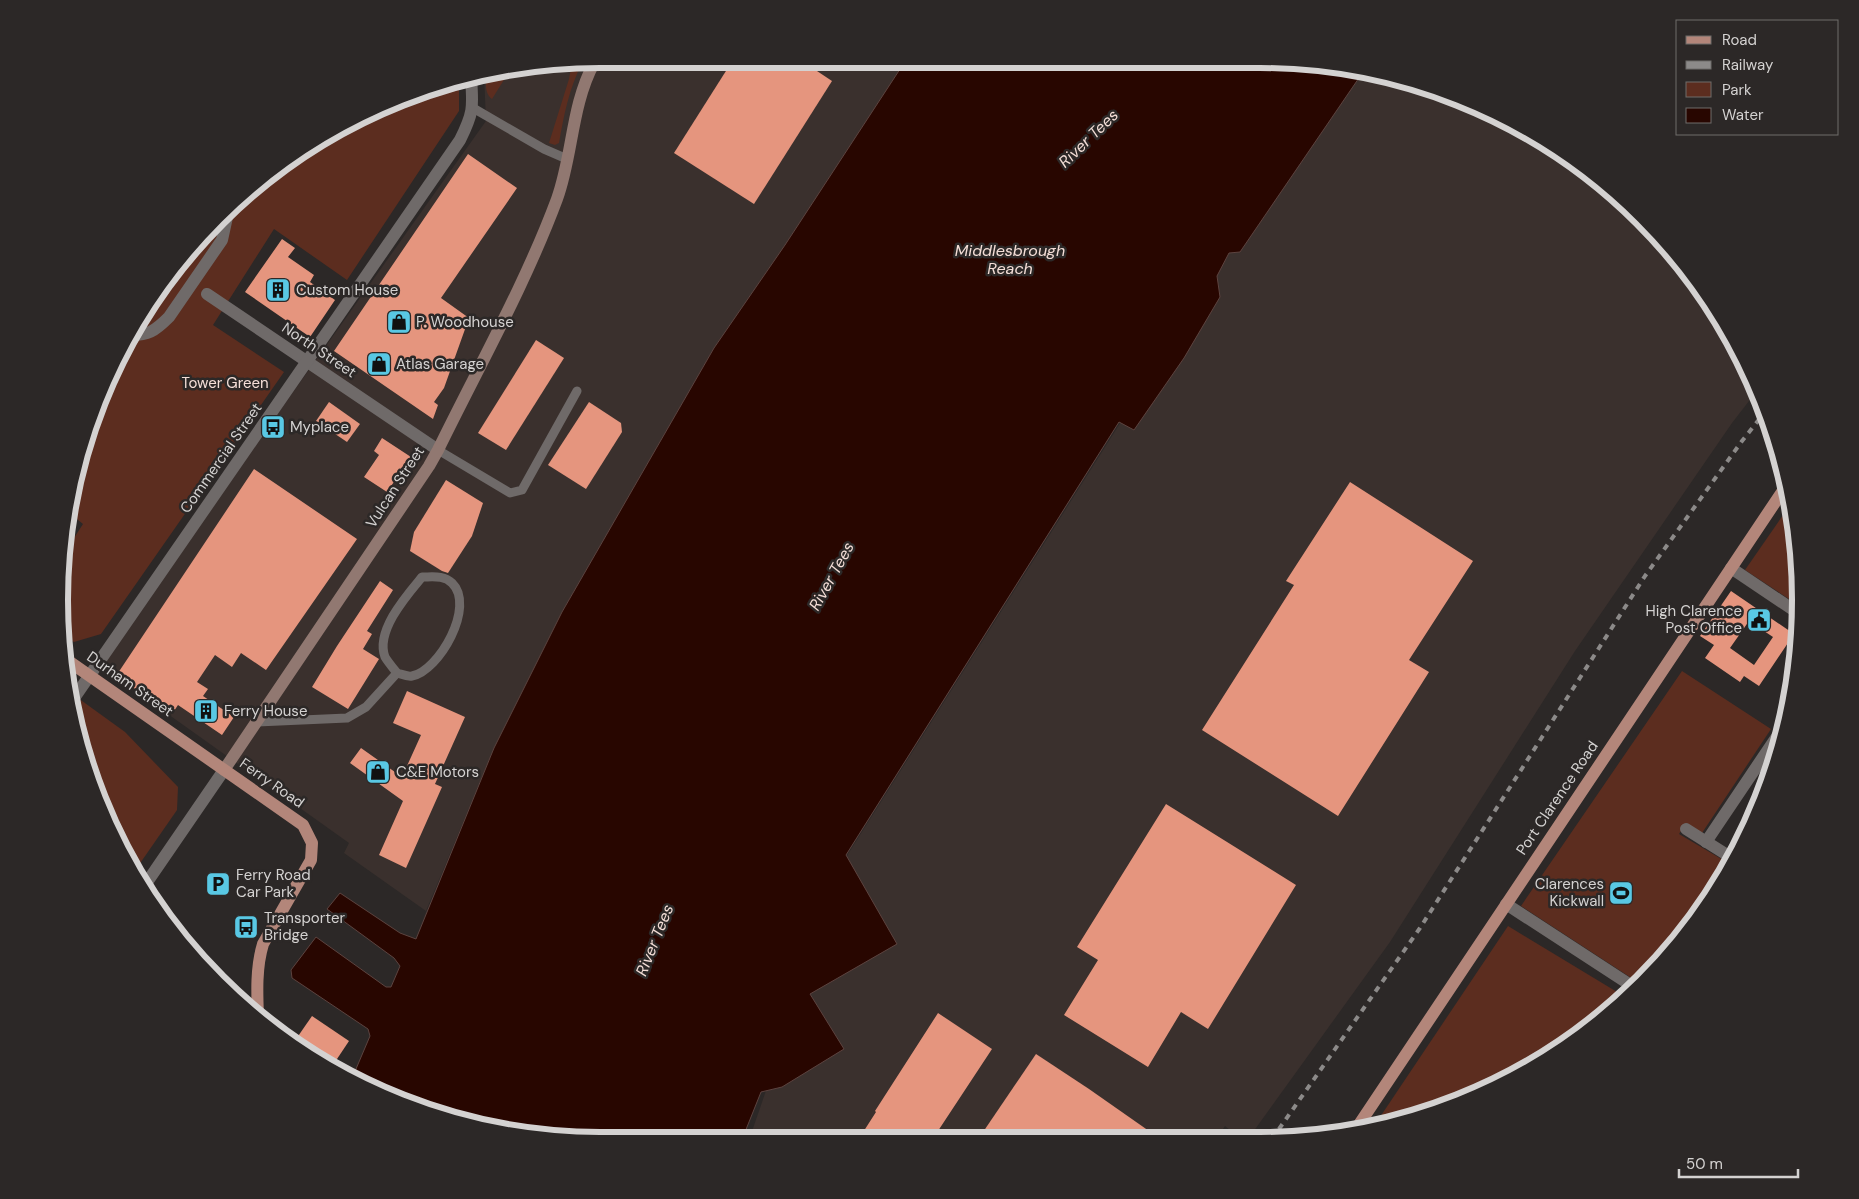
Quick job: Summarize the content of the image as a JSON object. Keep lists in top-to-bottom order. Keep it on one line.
{"streets":{"main road":["Durham Street","Ferry Road","Port Clarence Road"],"street":["North Street","Commercial Street","Vulcan Street"]},"crossings":[["North Street","Commercial Street"],["North Street","Vulcan Street"],["Commercial Street","Durham Street"],["Vulcan Street","Durham Street"],["Vulcan Street","Ferry Road"],["Durham Street","Ferry Road"]],"water":["River Tees","Middlesbrough Reach"],"parks":["Tower Green"],"places":{"building":["Custom House","Ferry House"],"shop":["P. Woodhouse","Atlas Garage","C&E Motors"],"bus stop":["Myplace","Transporter Bridge"],"public building":["High Clarence Post Office"],"parking":["Ferry Road Car Park"],"sports":["Clarences Kickwall"]},"legend":["Road","Railway","Park","Water"],"scale_bar":"50 m"}
